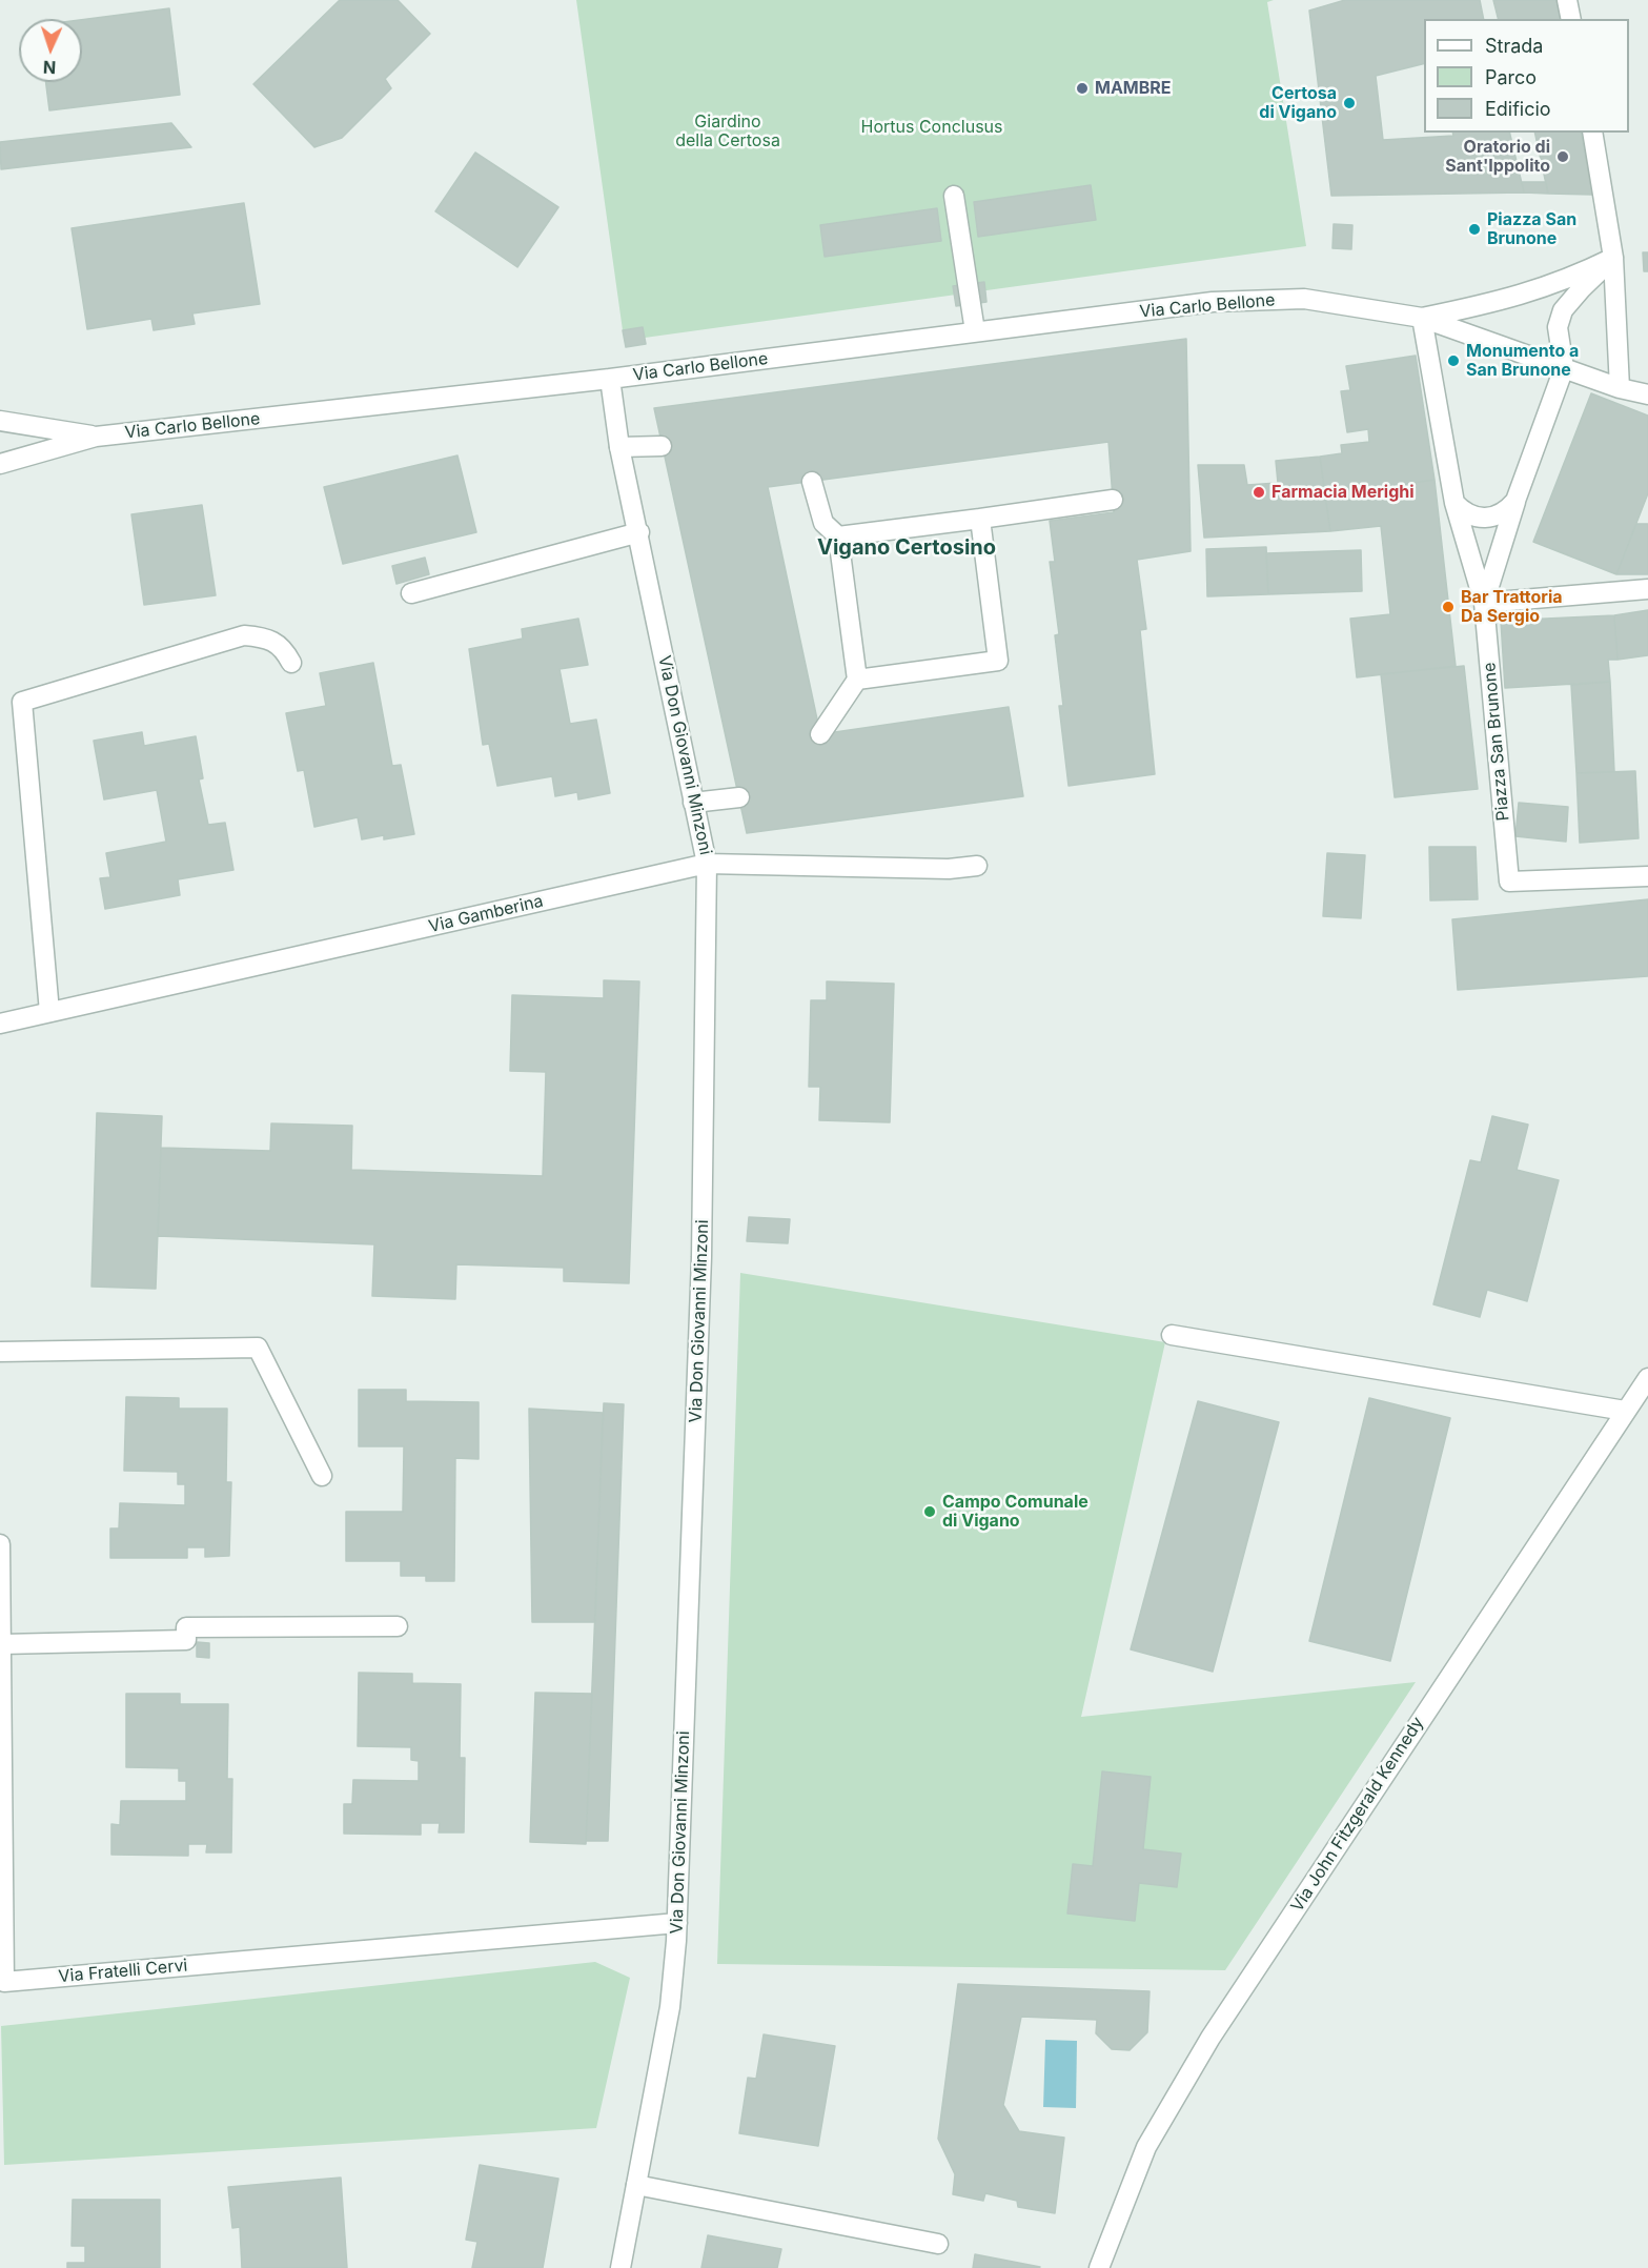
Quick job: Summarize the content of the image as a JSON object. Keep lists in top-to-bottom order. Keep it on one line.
{"streets":{"street":["Via Carlo Bellone","Piazza San Brunone","Via Don Giovanni Minzoni","Via Gamberina","Via John Fitzgerald Kennedy","Via Fratelli Cervi"]},"crossings":[["Via Carlo Bellone","Piazza San Brunone"],["Via Carlo Bellone","Via Don Giovanni Minzoni"],["Via Don Giovanni Minzoni","Via Gamberina"],["Via Don Giovanni Minzoni","Via Fratelli Cervi"]],"districts":["Vigano Certosino"],"parks":["Giardino della Certosa","Hortus Conclusus"],"places":["MAMBRE","Certosa di Vigano","Oratorio di Sant'Ippolito","Piazza San Brunone","Monumento a San Brunone","Farmacia Merighi","Bar Trattoria Da Sergio","Campo Comunale di Vigano"],"legend":["Strada","Parco","Edificio"],"north":"bottom"}
